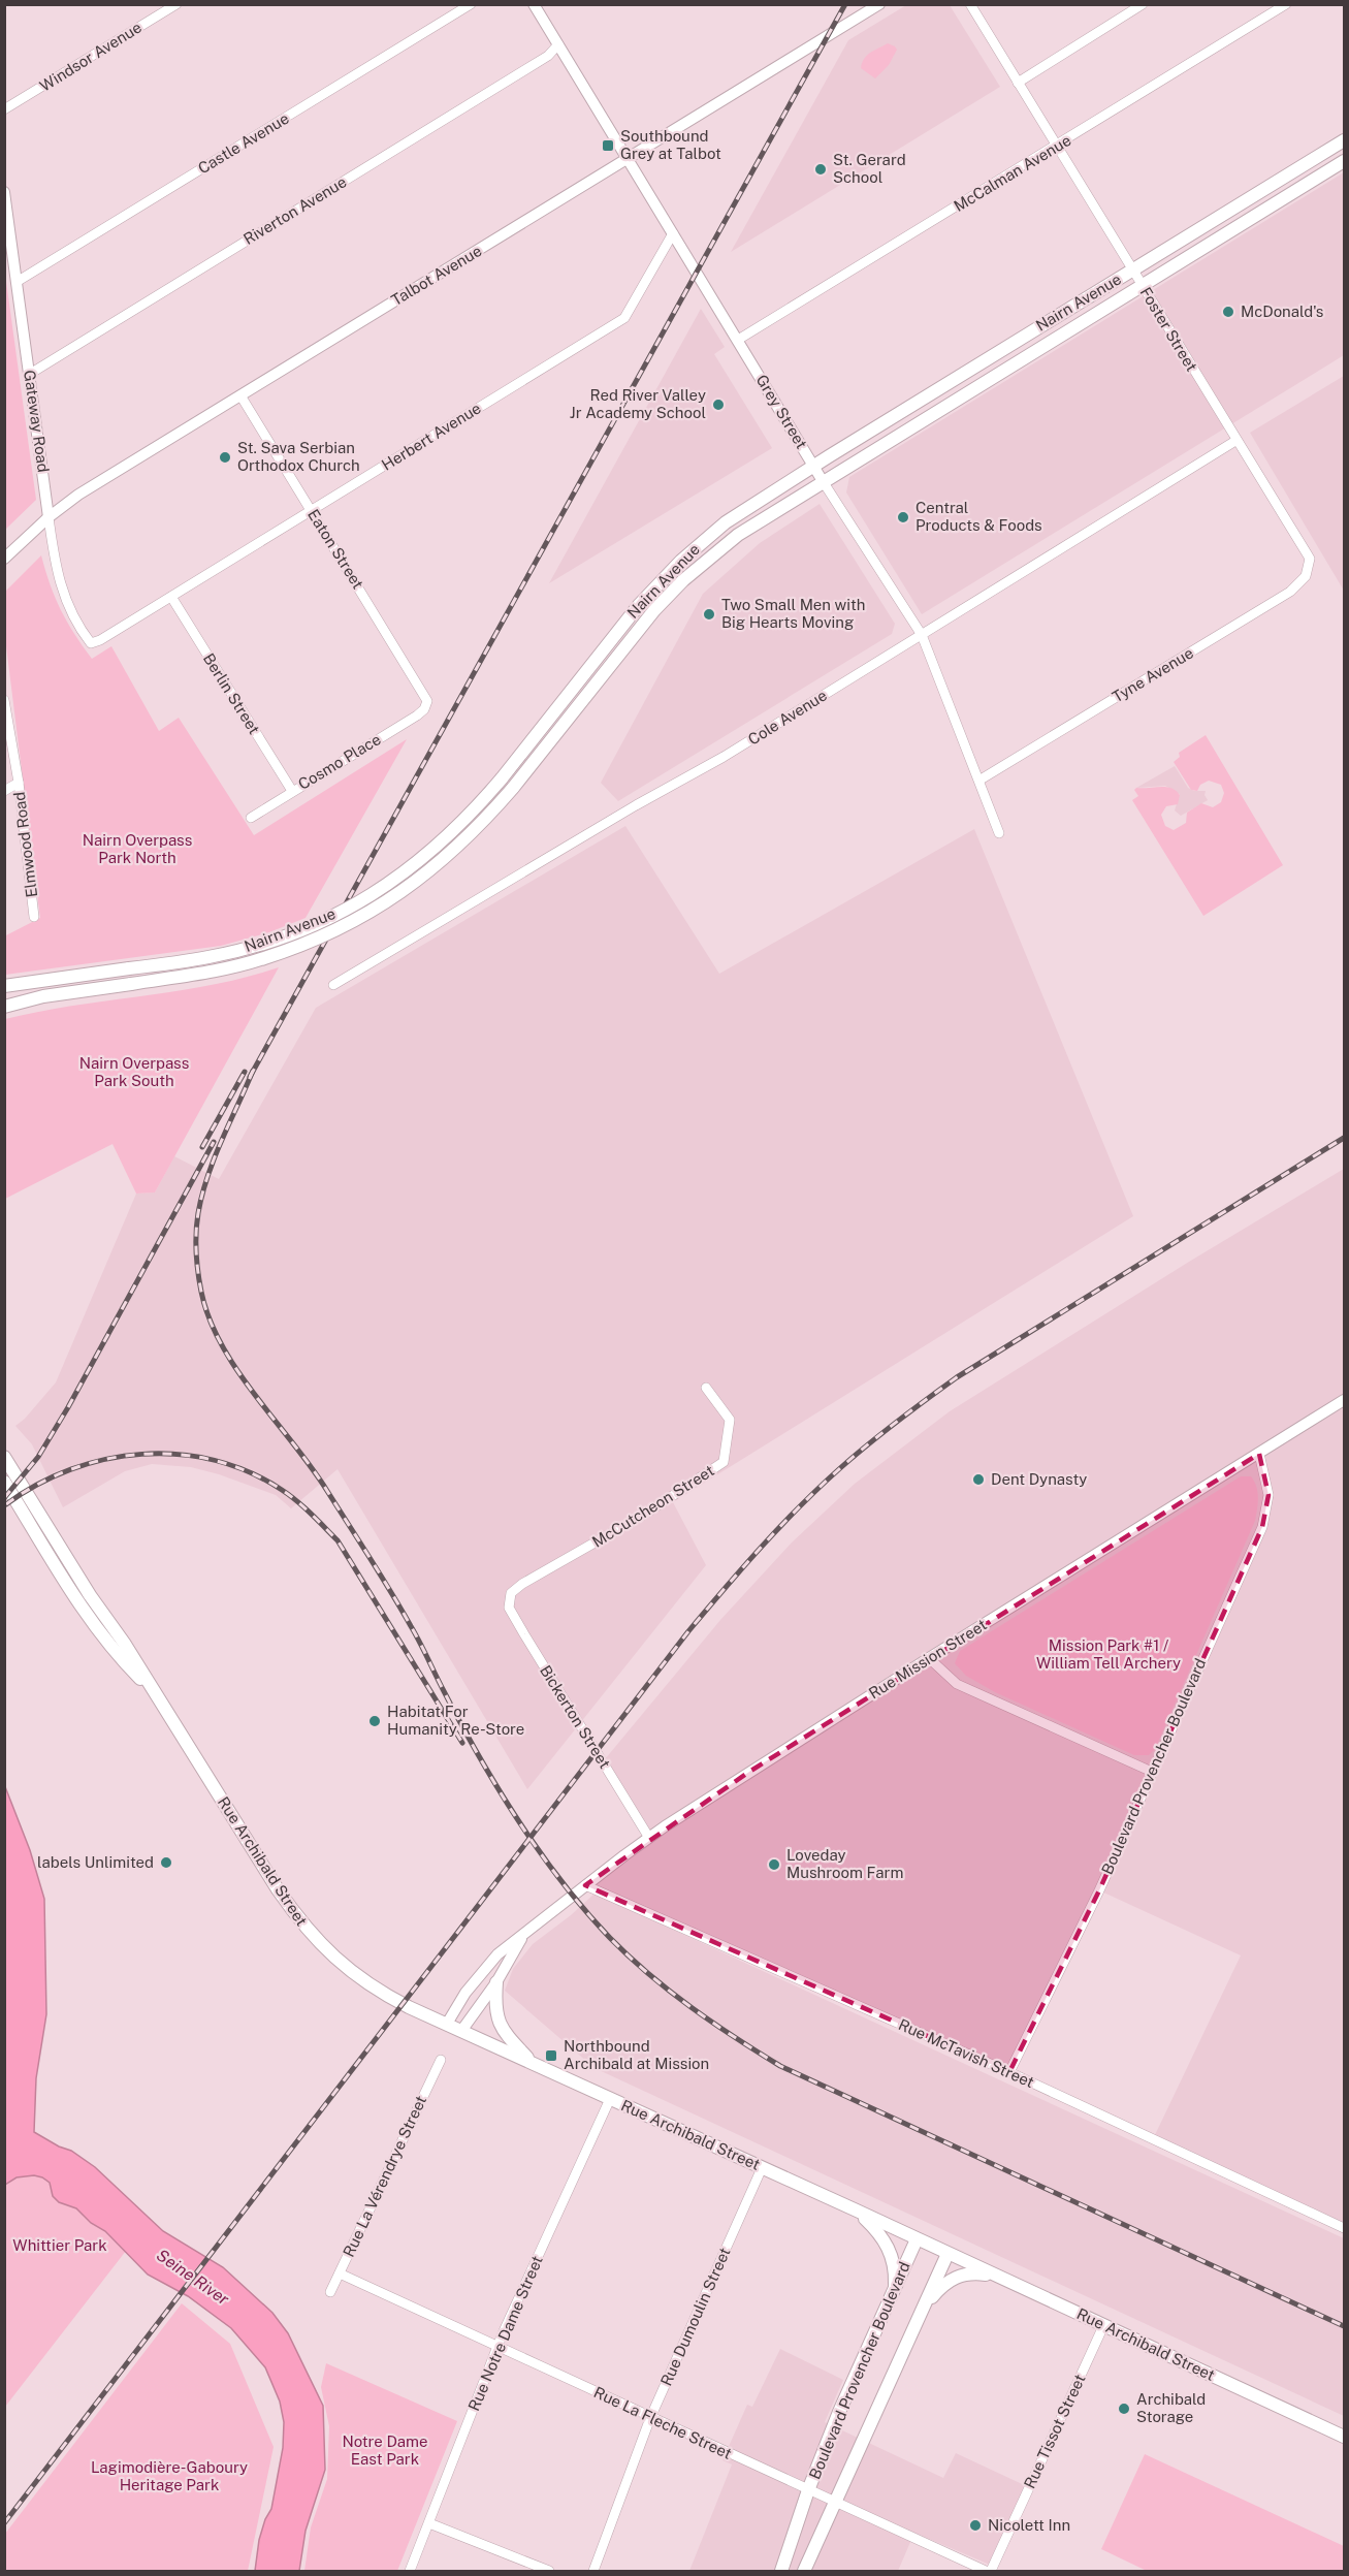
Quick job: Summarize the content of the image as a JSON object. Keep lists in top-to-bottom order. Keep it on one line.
{"streets":{"main road":["Nairn Avenue","Boulevard Provencher Boulevard","Rue Archibald Street"],"street":["Windsor Avenue","Castle Avenue","McCalman Avenue","Riverton Avenue","Talbot Avenue","Foster Street","Grey Street","Gateway Road","Herbert Avenue","Eaton Street","Tyne Avenue","Berlin Street","Cole Avenue","Cosmo Place","Elmwood Road","McCutcheon Street","Rue Mission Street","Bickerton Street","Rue McTavish Street","Rue La Vérendrye Street","Rue Dumoulin Street","Rue Notre Dame Street","Rue La Fleche Street","Rue Tissot Street"]},"crossings":[["Castle Avenue","Gateway Road"],["McCalman Avenue","Foster Street"],["McCalman Avenue","Grey Street"],["Riverton Avenue","Grey Street"],["Riverton Avenue","Gateway Road"],["Talbot Avenue","Grey Street"],["Talbot Avenue","Gateway Road"],["Talbot Avenue","Eaton Street"],["Nairn Avenue","Foster Street"],["Nairn Avenue","Grey Street"],["Foster Street","Tyne Avenue"],["Foster Street","Cole Avenue"],["Grey Street","Herbert Avenue"],["Grey Street","Tyne Avenue"],["Grey Street","Cole Avenue"],["Gateway Road","Herbert Avenue"],["Herbert Avenue","Eaton Street"],["Herbert Avenue","Berlin Street"],["Eaton Street","Cosmo Place"],["Berlin Street","Cosmo Place"],["McCutcheon Street","Bickerton Street"],["Rue Mission Street","Bickerton Street"],["Rue Mission Street","Boulevard Provencher Boulevard"],["Rue Mission Street","Rue Archibald Street"],["Rue Mission Street","Rue McTavish Street"],["Boulevard Provencher Boulevard","Rue Archibald Street"],["Boulevard Provencher Boulevard","Rue McTavish Street"],["Boulevard Provencher Boulevard","Rue La Fleche Street"],["Rue Archibald Street","Rue Dumoulin Street"],["Rue Archibald Street","Rue Notre Dame Street"],["Rue Archibald Street","Rue Tissot Street"],["Rue La Vérendrye Street","Rue La Fleche Street"],["Rue Dumoulin Street","Rue La Fleche Street"],["Rue Notre Dame Street","Rue La Fleche Street"]],"water":["Seine River"],"parks":["Nairn Overpass Park North","Nairn Overpass Park South","Mission Park #1 / William Tell Archery","Whittier Park","Notre Dame East Park","Lagimodière-Gaboury Heritage Park"],"places":{"transit":["Southbound Grey at Talbot","Northbound Archibald at Mission"],"other":["St. Gerard School","McDonald's","Red River Valley Jr Academy School","St. Sava Serbian Orthodox Church","Central Products & Foods","Two Small Men with Big Hearts Moving","Dent Dynasty","Habitat For Humanity Re-Store","labels Unlimited","Loveday Mushroom Farm","Archibald Storage","Nicolett Inn"]}}
